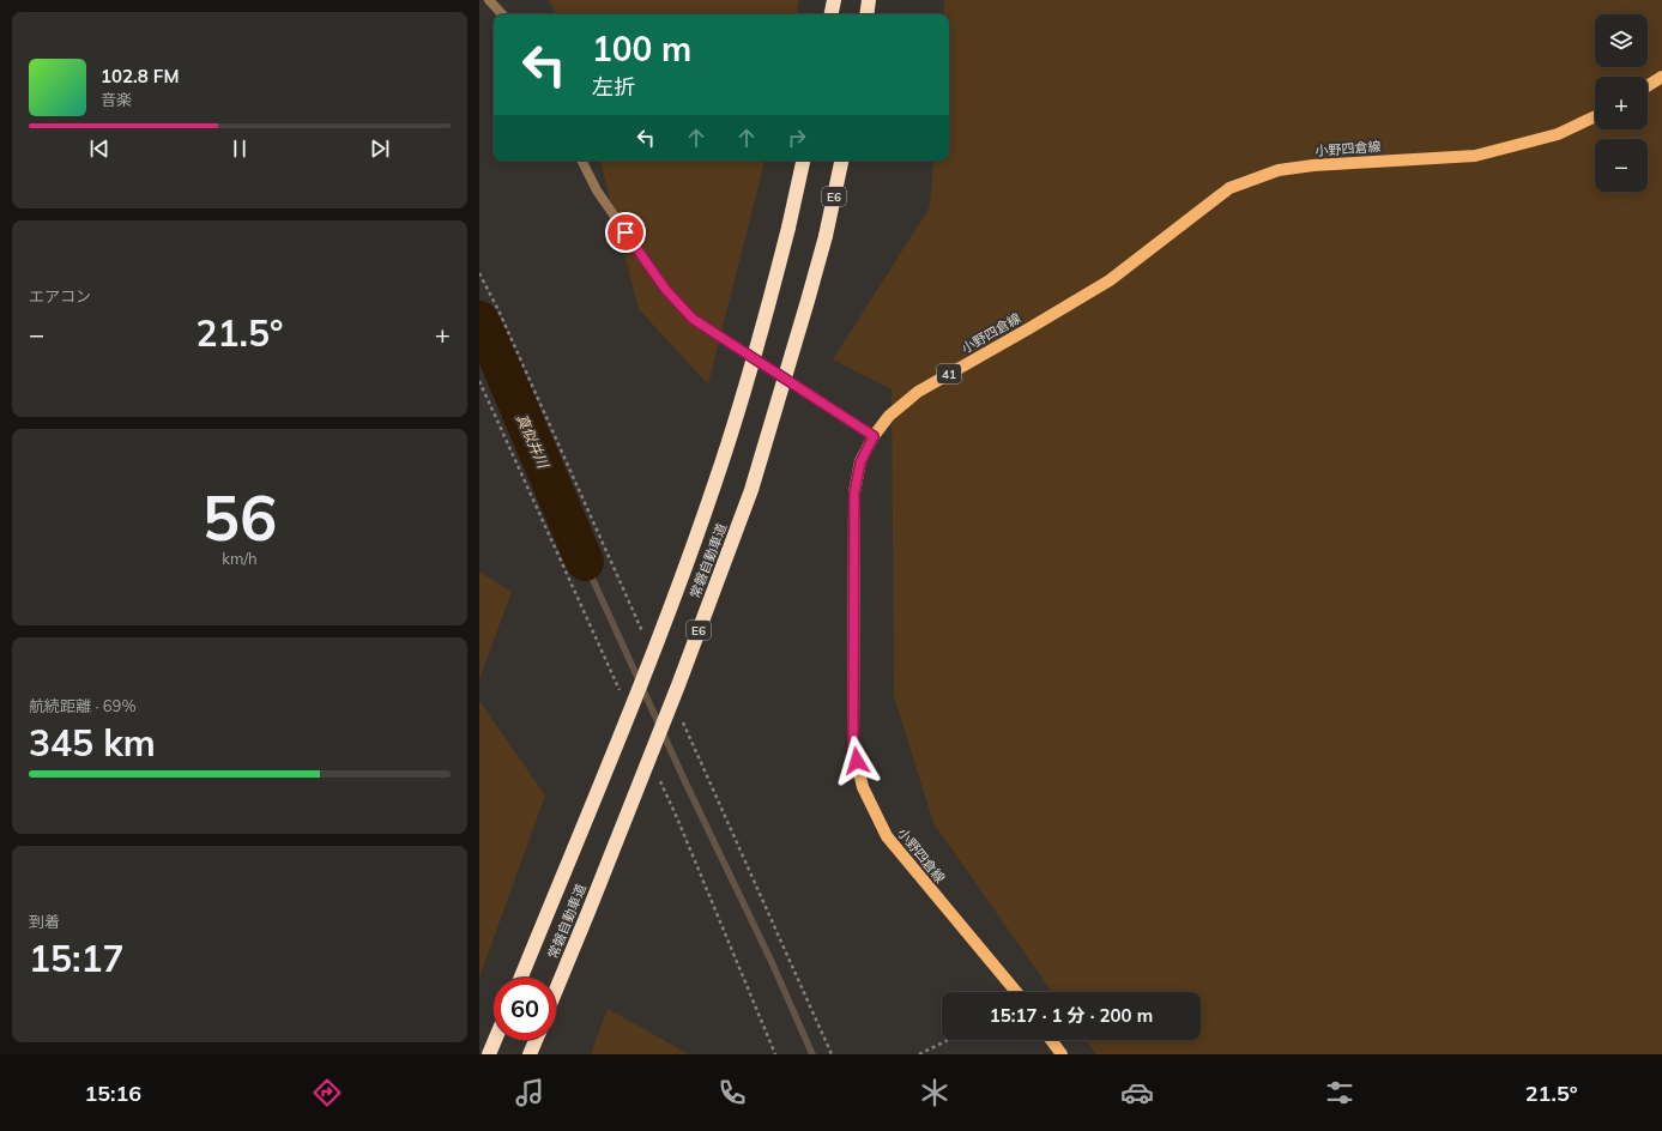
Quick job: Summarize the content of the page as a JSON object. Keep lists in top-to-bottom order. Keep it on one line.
{"streets":{"highway":["E6","常磐自動車道"],"main road":["小野四倉線","41"]},"water":["真似井川"],"page":{"map_buttons":["+","−"],"turn":["100 m","左折"],"song":["102.8 FM","音楽"],"tile":["エアコン",["56","km/h"],["航続距離 · 69%","345 km"],["到着","15:17"]],"heat":["−","21.5°","+"],"limit":"60","trip":"15:17 · 1 分 · 200 m","tabs":["15:16","21.5°"]}}
